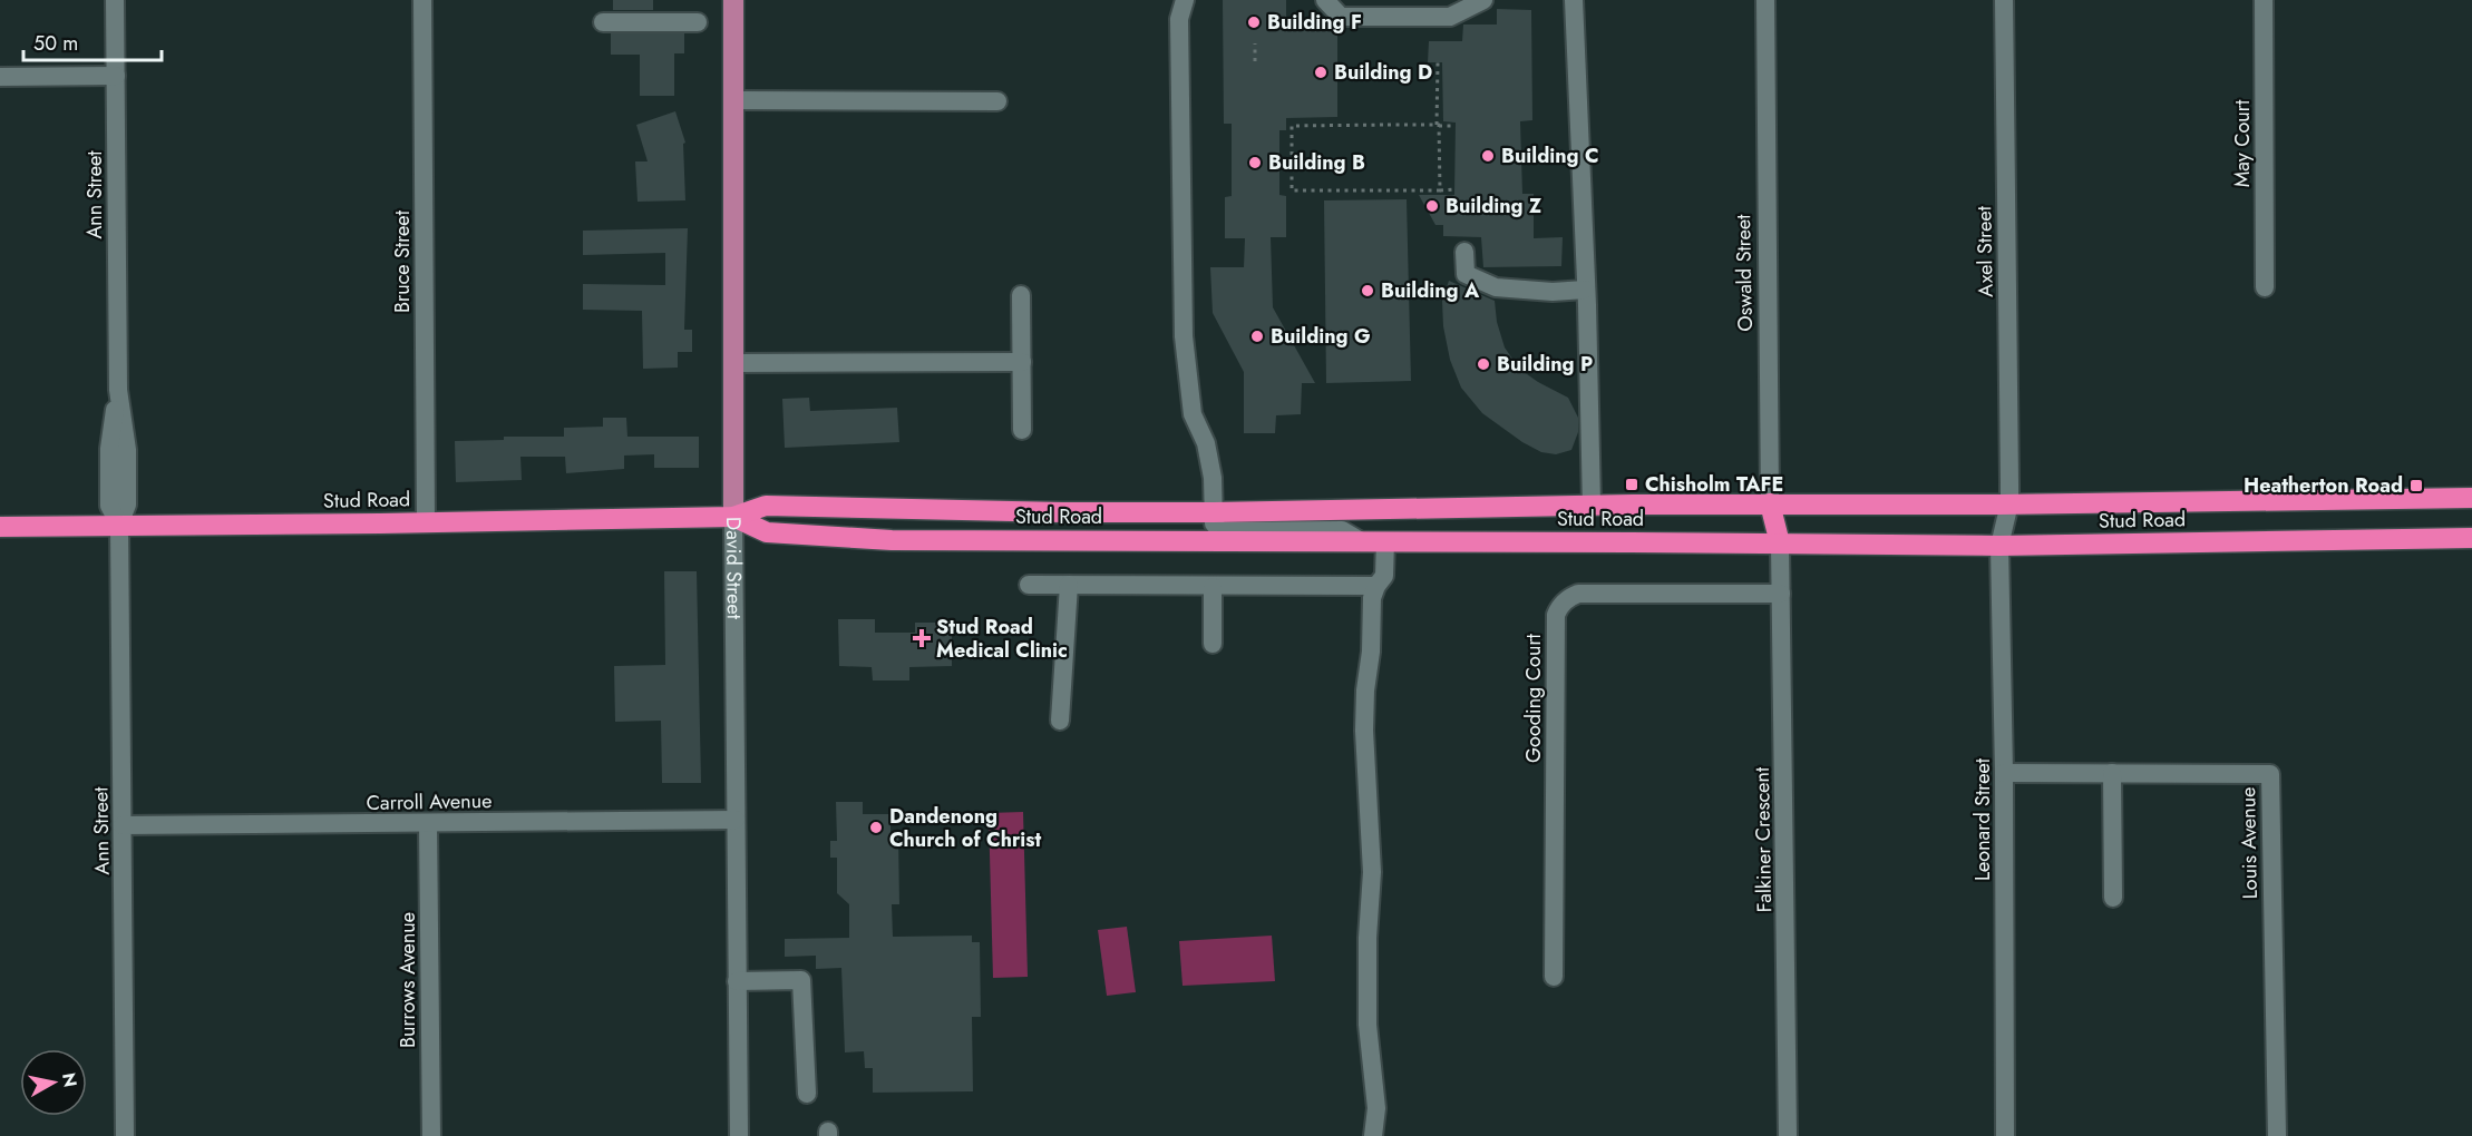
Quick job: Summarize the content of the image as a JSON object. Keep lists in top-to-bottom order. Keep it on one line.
{"streets":{"highway":["Oswald Street","Stud Road"],"main road":["David Street"],"street":["May Court","Ann Street","Axel Street","Bruce Street","Gooding Court","Carroll Avenue","Leonard Street","Falkiner Crescent","Louis Avenue","Burrows Avenue"]},"crossings":[["Ann Street","Stud Road"],["Ann Street","Carroll Avenue"],["Axel Street","Stud Road"],["Axel Street","Leonard Street"],["Bruce Street","Stud Road"],["Oswald Street","Stud Road"],["Oswald Street","Falkiner Crescent"],["Stud Road","David Street"],["Stud Road","Leonard Street"],["Stud Road","Falkiner Crescent"],["David Street","Carroll Avenue"],["Gooding Court","Falkiner Crescent"],["Carroll Avenue","Burrows Avenue"],["Leonard Street","Louis Avenue"]],"places":{"other":["Building F","Building D","Building C","Building B","Building Z","Building A","Building G","Building P","Dandenong Church of Christ"],"transit":["Chisholm TAFE","Heatherton Road"],"health":["Stud Road Medical Clinic"]},"scale_bar":"50 m","north":"right"}
